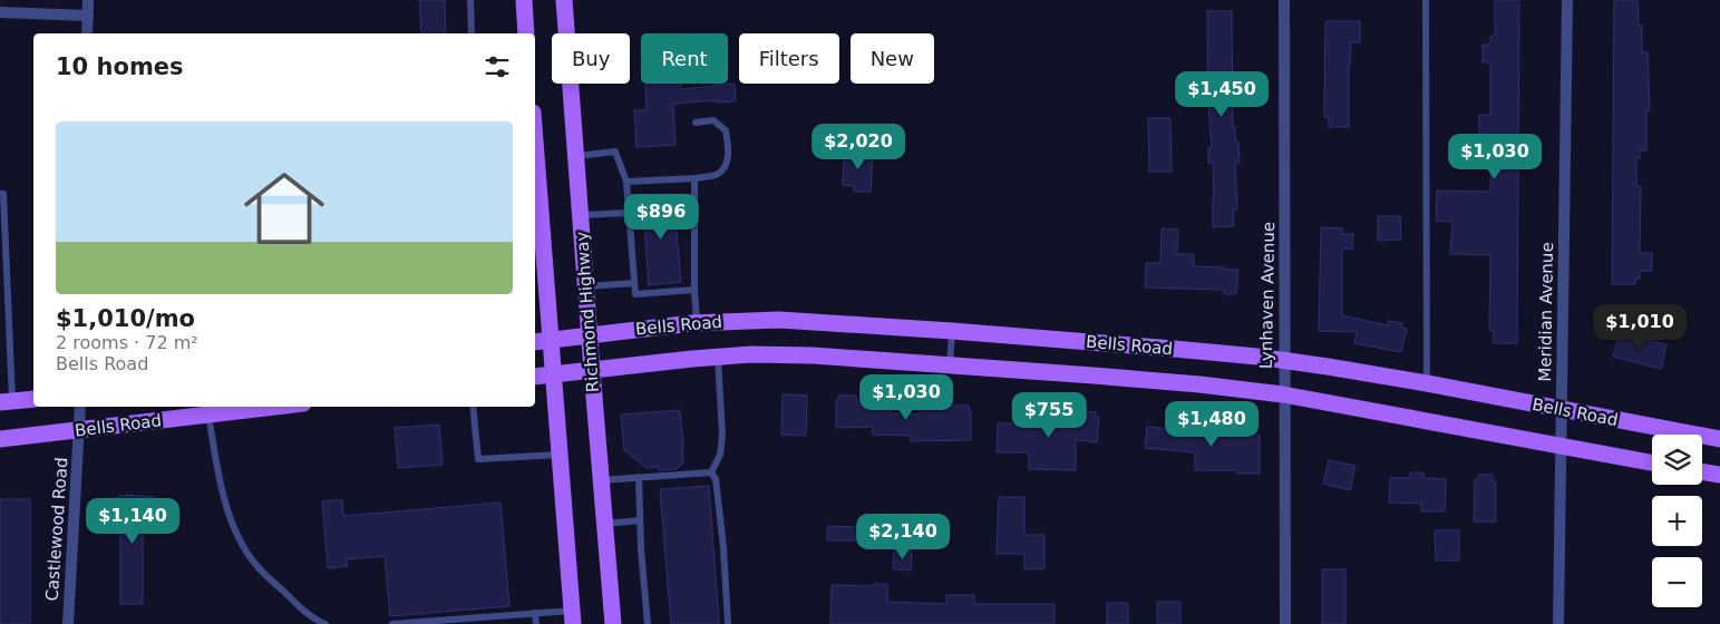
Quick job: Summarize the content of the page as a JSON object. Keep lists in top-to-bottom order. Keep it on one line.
{"streets":{"main road":["Richmond Highway","Bells Road"],"street":["Lynhaven Avenue","Meridian Avenue","Castlewood Road"]},"crossings":[["Lynhaven Avenue","Bells Road"],["Richmond Highway","Bells Road"],["Meridian Avenue","Bells Road"],["Bells Road","Castlewood Road"]],"page":{"chip":["Buy","Rent","Filters","New"],"heading":"10 homes","price":["$1,450","$2,020","$1,030","$896","$1,010","$1,030","$755","$1,480","$1,140","$2,140"],"list":[{"name":"$1,010/mo","note":"2 rooms · 72 m² · Bells Road"}],"map_buttons":["+","−"]}}
